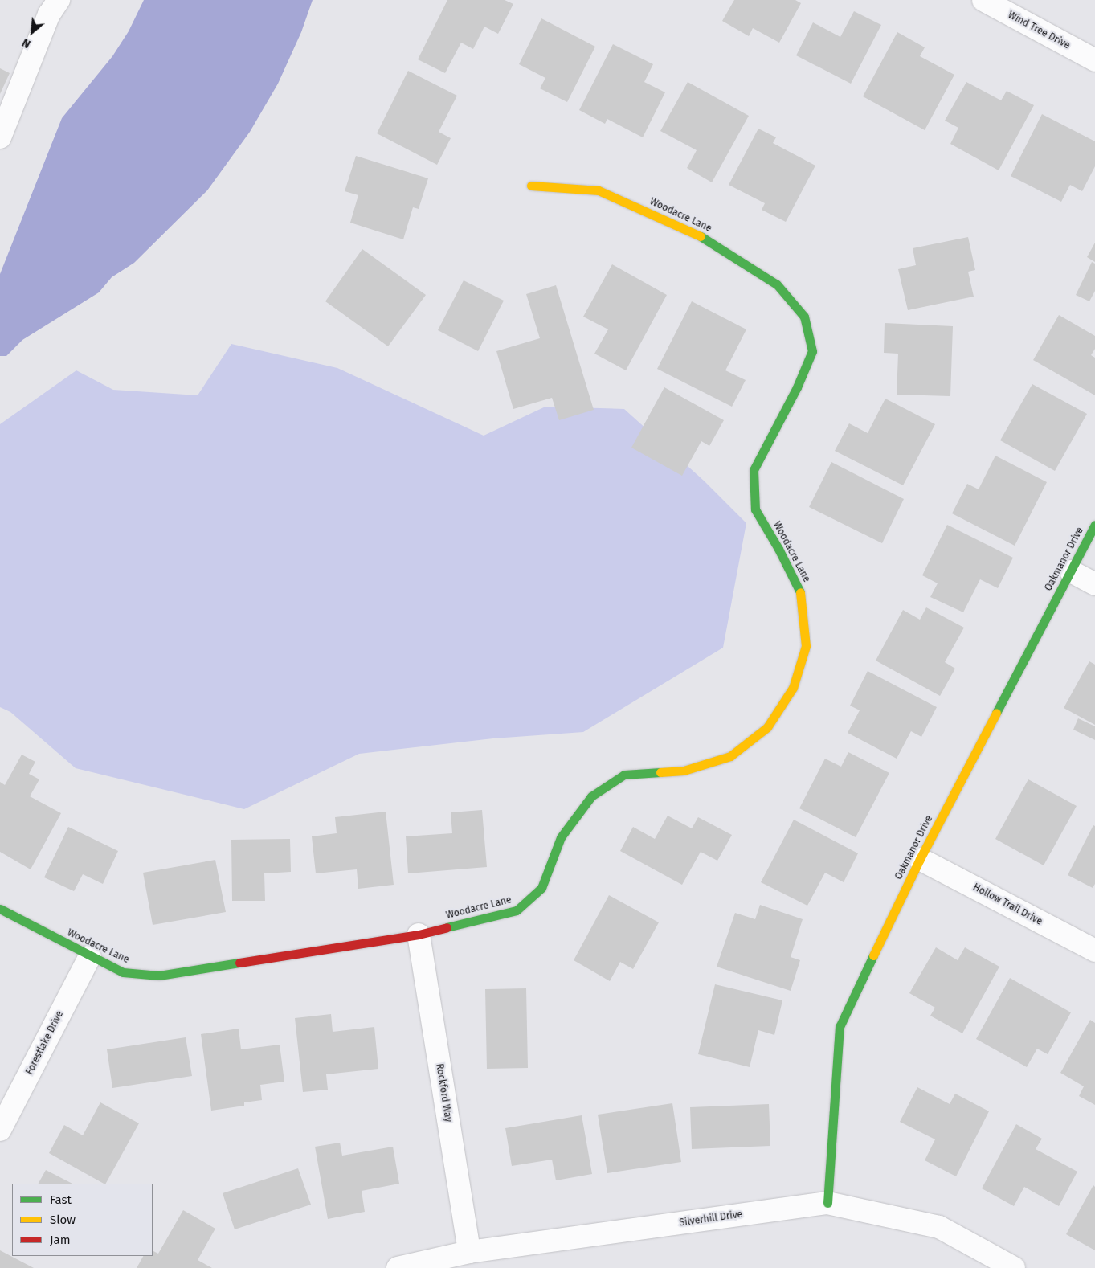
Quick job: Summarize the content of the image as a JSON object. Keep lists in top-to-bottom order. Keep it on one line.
{"streets":{"street":["Wind Tree Drive","Woodacre Lane","Oakmanor Drive","Hollow Trail Drive","Forestlake Drive","Rockford Way","Silverhill Drive"]},"crossings":[["Woodacre Lane","Forestlake Drive"],["Woodacre Lane","Rockford Way"],["Oakmanor Drive","Hollow Trail Drive"],["Oakmanor Drive","Silverhill Drive"],["Rockford Way","Silverhill Drive"]],"legend":["Fast","Slow","Jam"],"north":"bottom left"}
